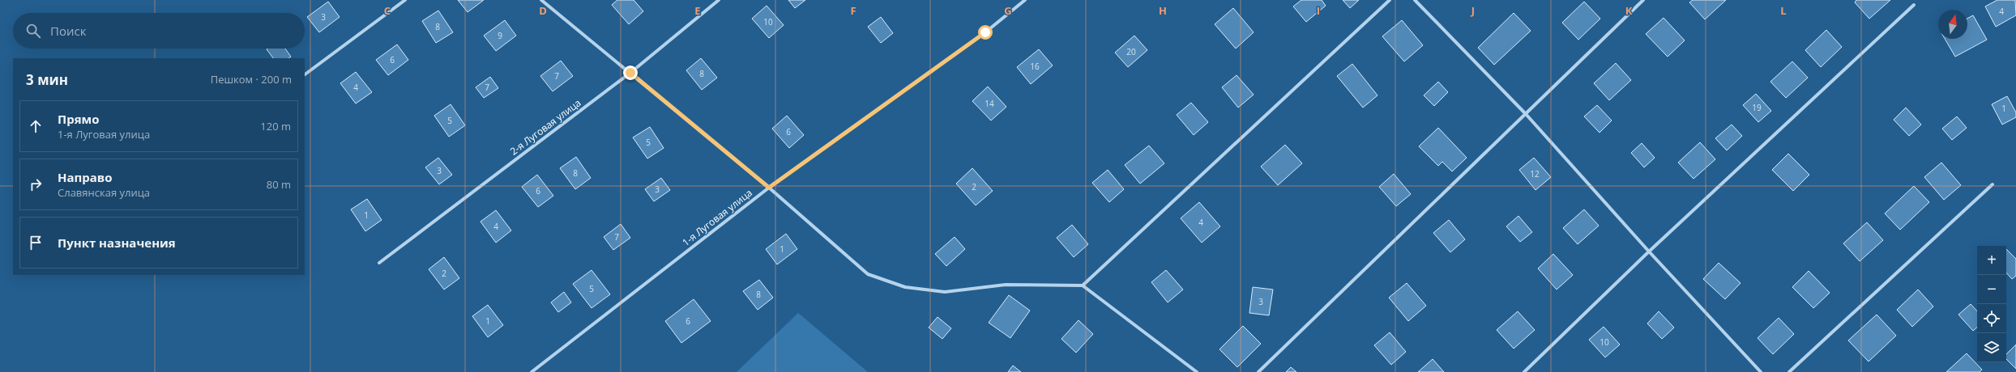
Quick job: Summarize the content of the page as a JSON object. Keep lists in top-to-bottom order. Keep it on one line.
{"streets":{"street":["2-я Луговая улица","1-я Луговая улица"]},"house_numbers":["4","3","10","8","9","20","6","16","8","7","4","7","14","19","1","5","6","5","3","8","12","2","3","6","1","4","4","7","1","2","5","8","3","1","6","10"],"north":"top","page":{"search":"Поиск","heading":["3 мин","Пешком · 200 m"],"list":[["Прямо","1-я Луговая улица","120 m"],["Направо","Славянская улица","80 m"],"Пункт назначения"],"map_buttons":["+","−"]},"grid":{"columns":["C","D","E","F","G","H","I","J","K","L"]}}
